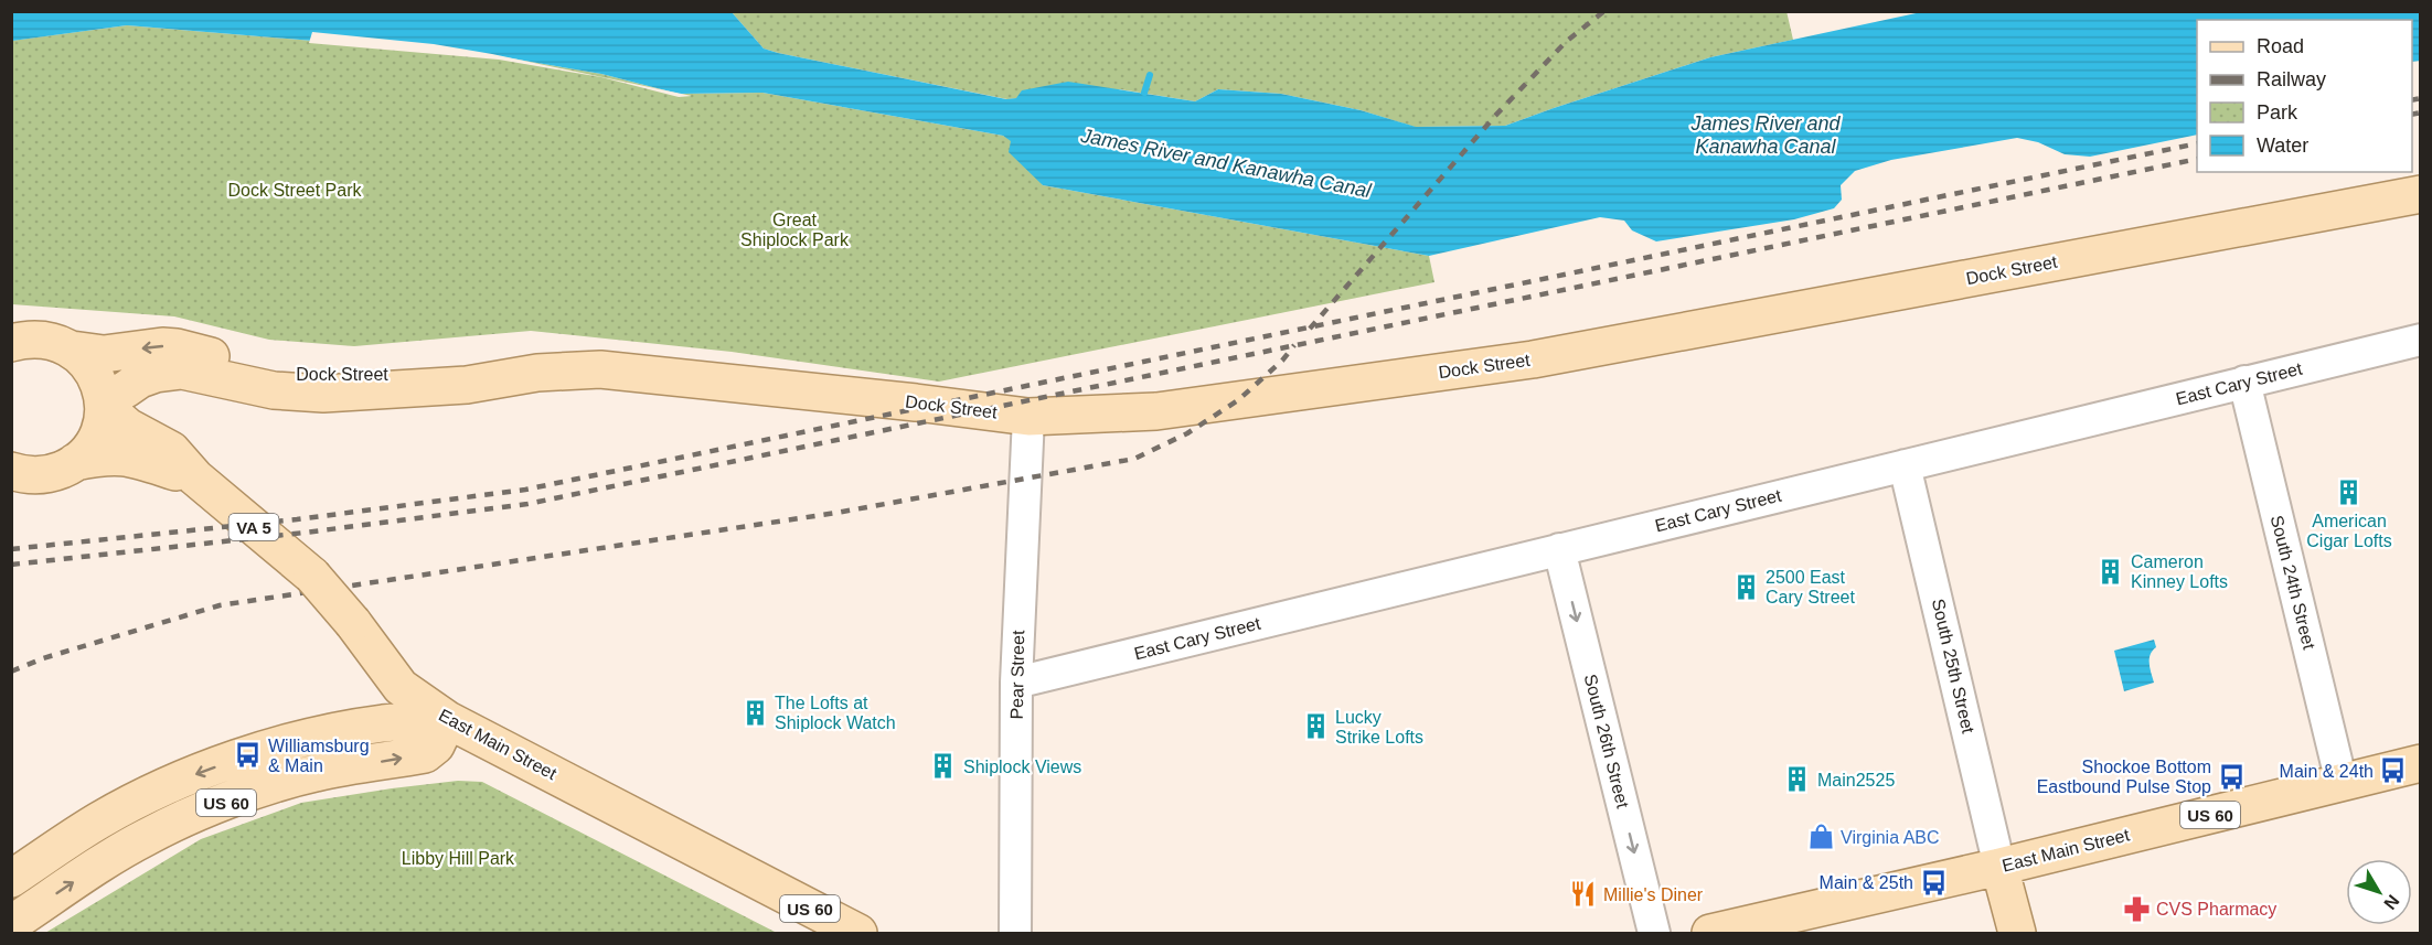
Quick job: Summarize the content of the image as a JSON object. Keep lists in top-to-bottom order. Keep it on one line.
{"streets":{"main road":["Dock Street","VA 5","East Main Street","US 60"],"street":["East Cary Street","South 24th Street","South 25th Street","Pear Street","South 26th Street"]},"crossings":[["Dock Street","Pear Street"],["Dock Street","East Main Street"],["East Cary Street","South 24th Street"],["East Cary Street","South 25th Street"],["East Cary Street","Pear Street"],["East Cary Street","South 26th Street"],["VA 5","East Main Street"],["South 24th Street","East Main Street"],["South 25th Street","East Main Street"],["East Main Street","US 60"]],"one_way":["South 26th Street"],"water":["James River and Kanawha Canal"],"parks":["Dock Street Park","Great Shiplock Park","Libby Hill Park"],"places":{"building":["American Cigar Lofts","Cameron Kinney Lofts","2500 East Cary Street","The Lofts at Shiplock Watch","Lucky Strike Lofts","Shiplock Views","Main2525"],"bus stop":["Williamsburg & Main","Main & 24th","Shockoe Bottom Eastbound Pulse Stop","Main & 25th"],"shop":["Virginia ABC"],"restaurant":["Millie's Diner"],"pharmacy":["CVS Pharmacy"]},"legend":["Road","Railway","Park","Water"],"north":"bottom right"}
